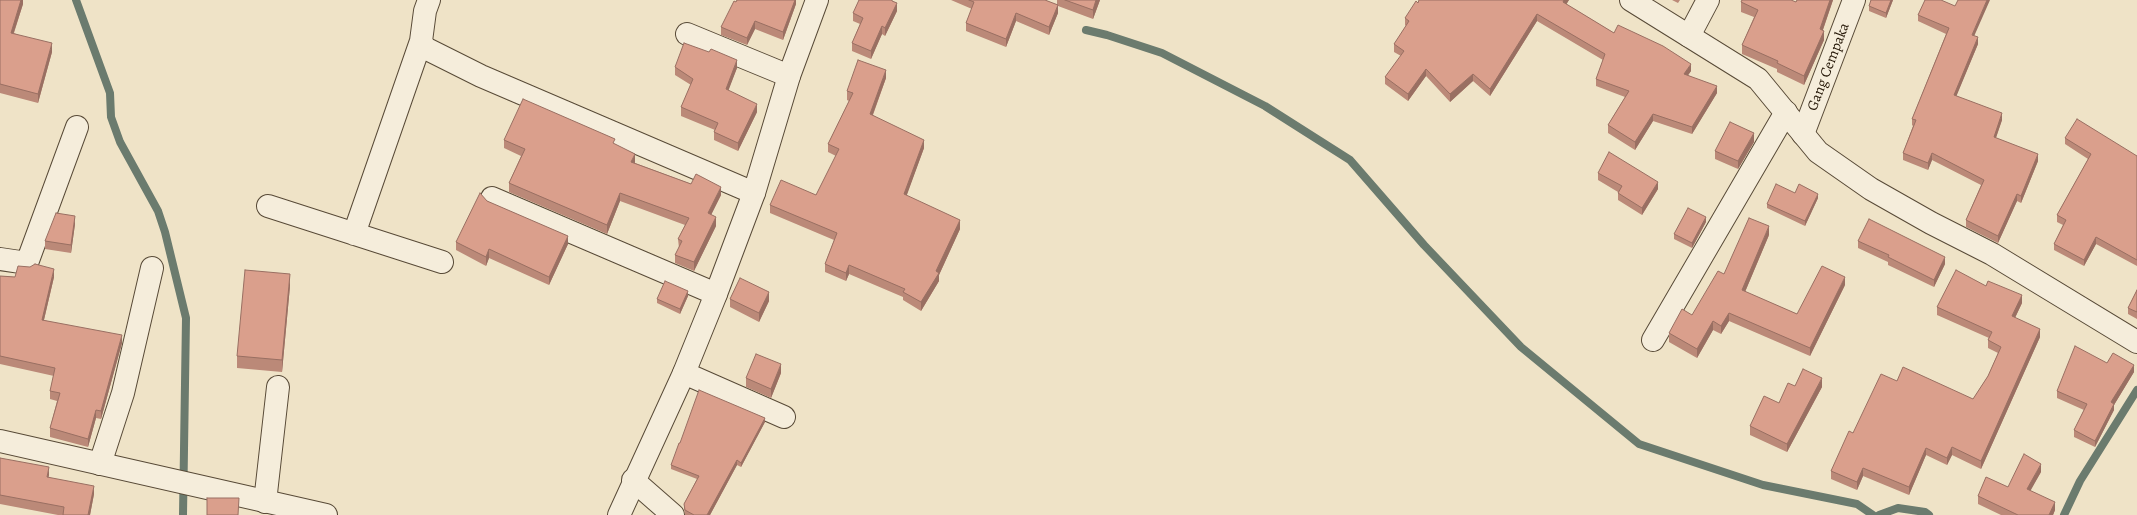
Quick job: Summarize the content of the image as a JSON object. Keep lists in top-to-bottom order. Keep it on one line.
{"streets":{"street":["Gang Cempaka"]}}
